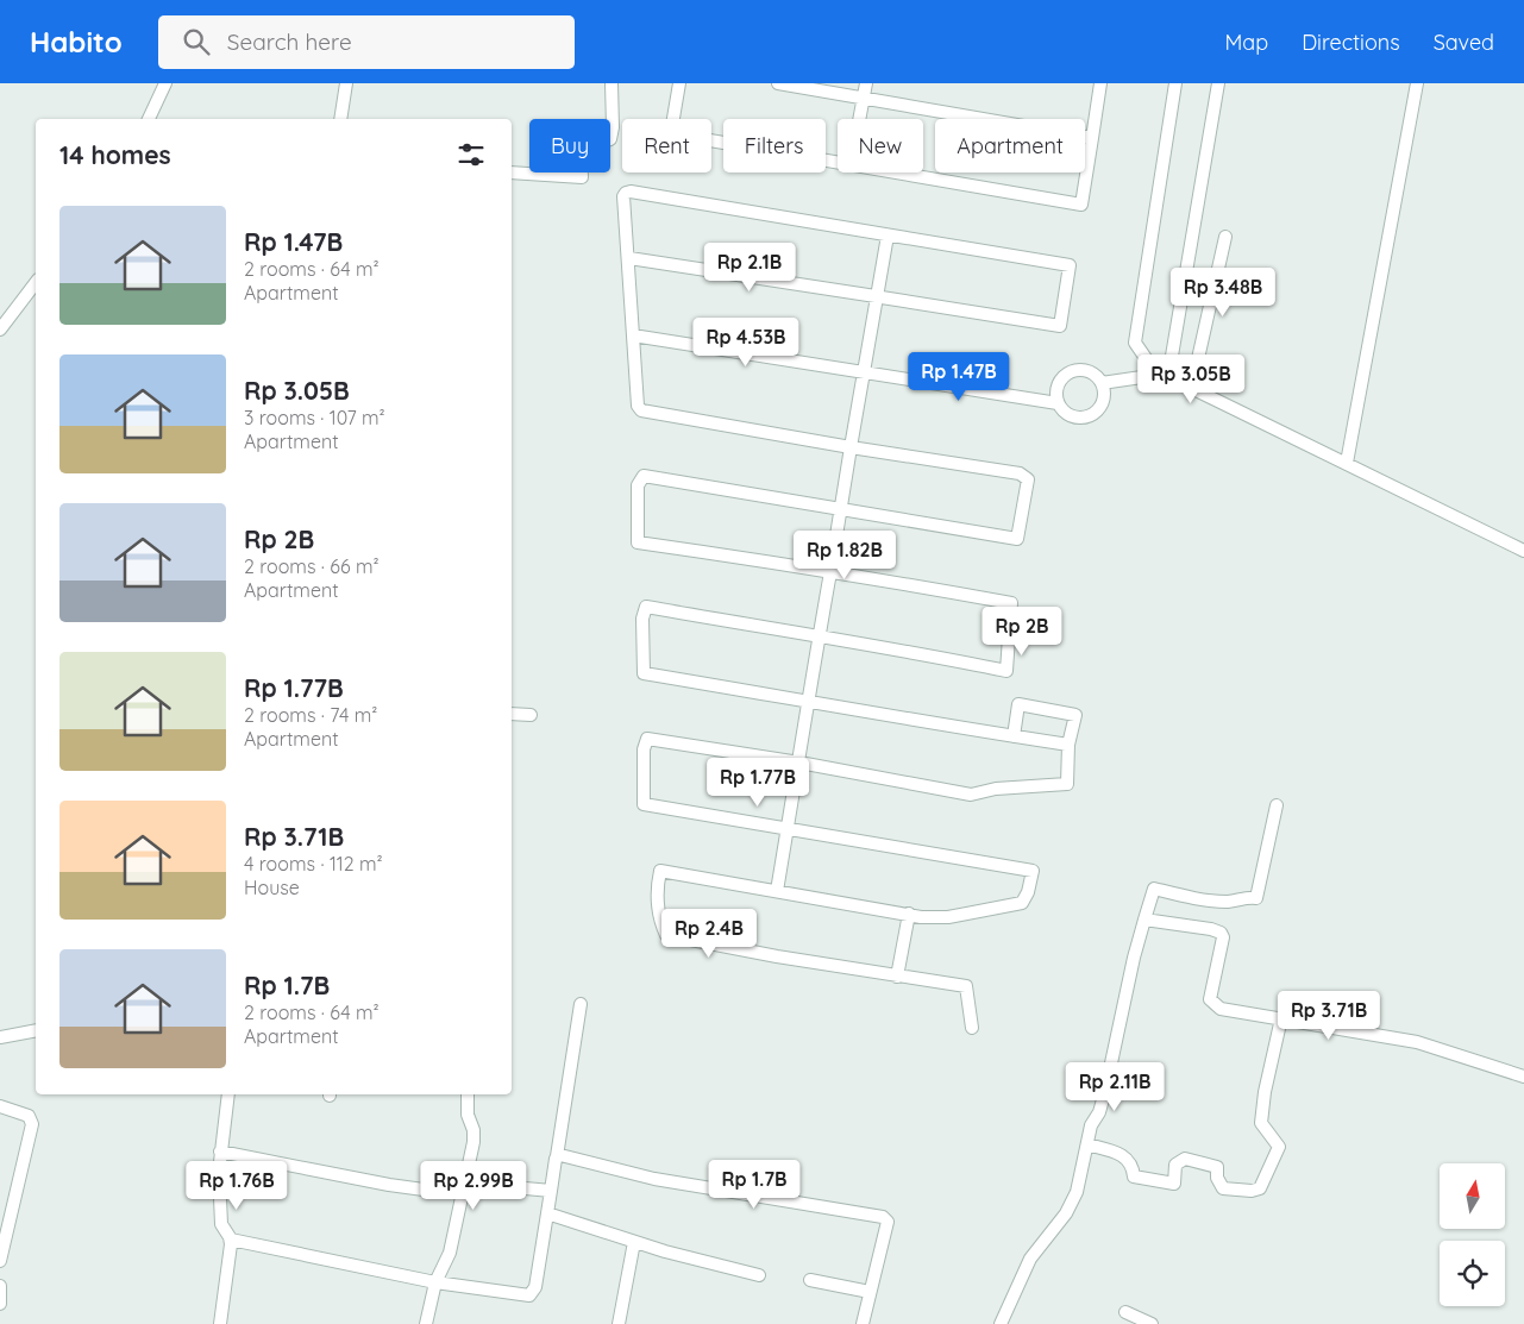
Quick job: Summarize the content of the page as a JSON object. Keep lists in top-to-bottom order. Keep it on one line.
{"north":"top","page":{"header":"Habito","search":"Search here","nav":["Map","Directions","Saved"],"chip":["Buy","Rent","Filters","New","Apartment"],"heading":"14 homes","list":[{"name":"Rp 1.47B","note":"2 rooms · 64 m² · Apartment"},{"name":"Rp 3.05B","note":"3 rooms · 107 m² · Apartment"},{"name":"Rp 2B","note":"2 rooms · 66 m² · Apartment"},{"name":"Rp 1.77B","note":"2 rooms · 74 m² · Apartment"},{"name":"Rp 3.71B","note":"4 rooms · 112 m² · House"},{"name":"Rp 1.7B","note":"2 rooms · 64 m² · Apartment"}],"price":["Rp 2.1B","Rp 3.48B","Rp 4.53B","Rp 1.47B","Rp 3.05B","Rp 1.82B","Rp 2B","Rp 1.77B","Rp 2.4B","Rp 3.71B","Rp 2.11B","Rp 1.7B","Rp 1.76B","Rp 2.99B"]}}
